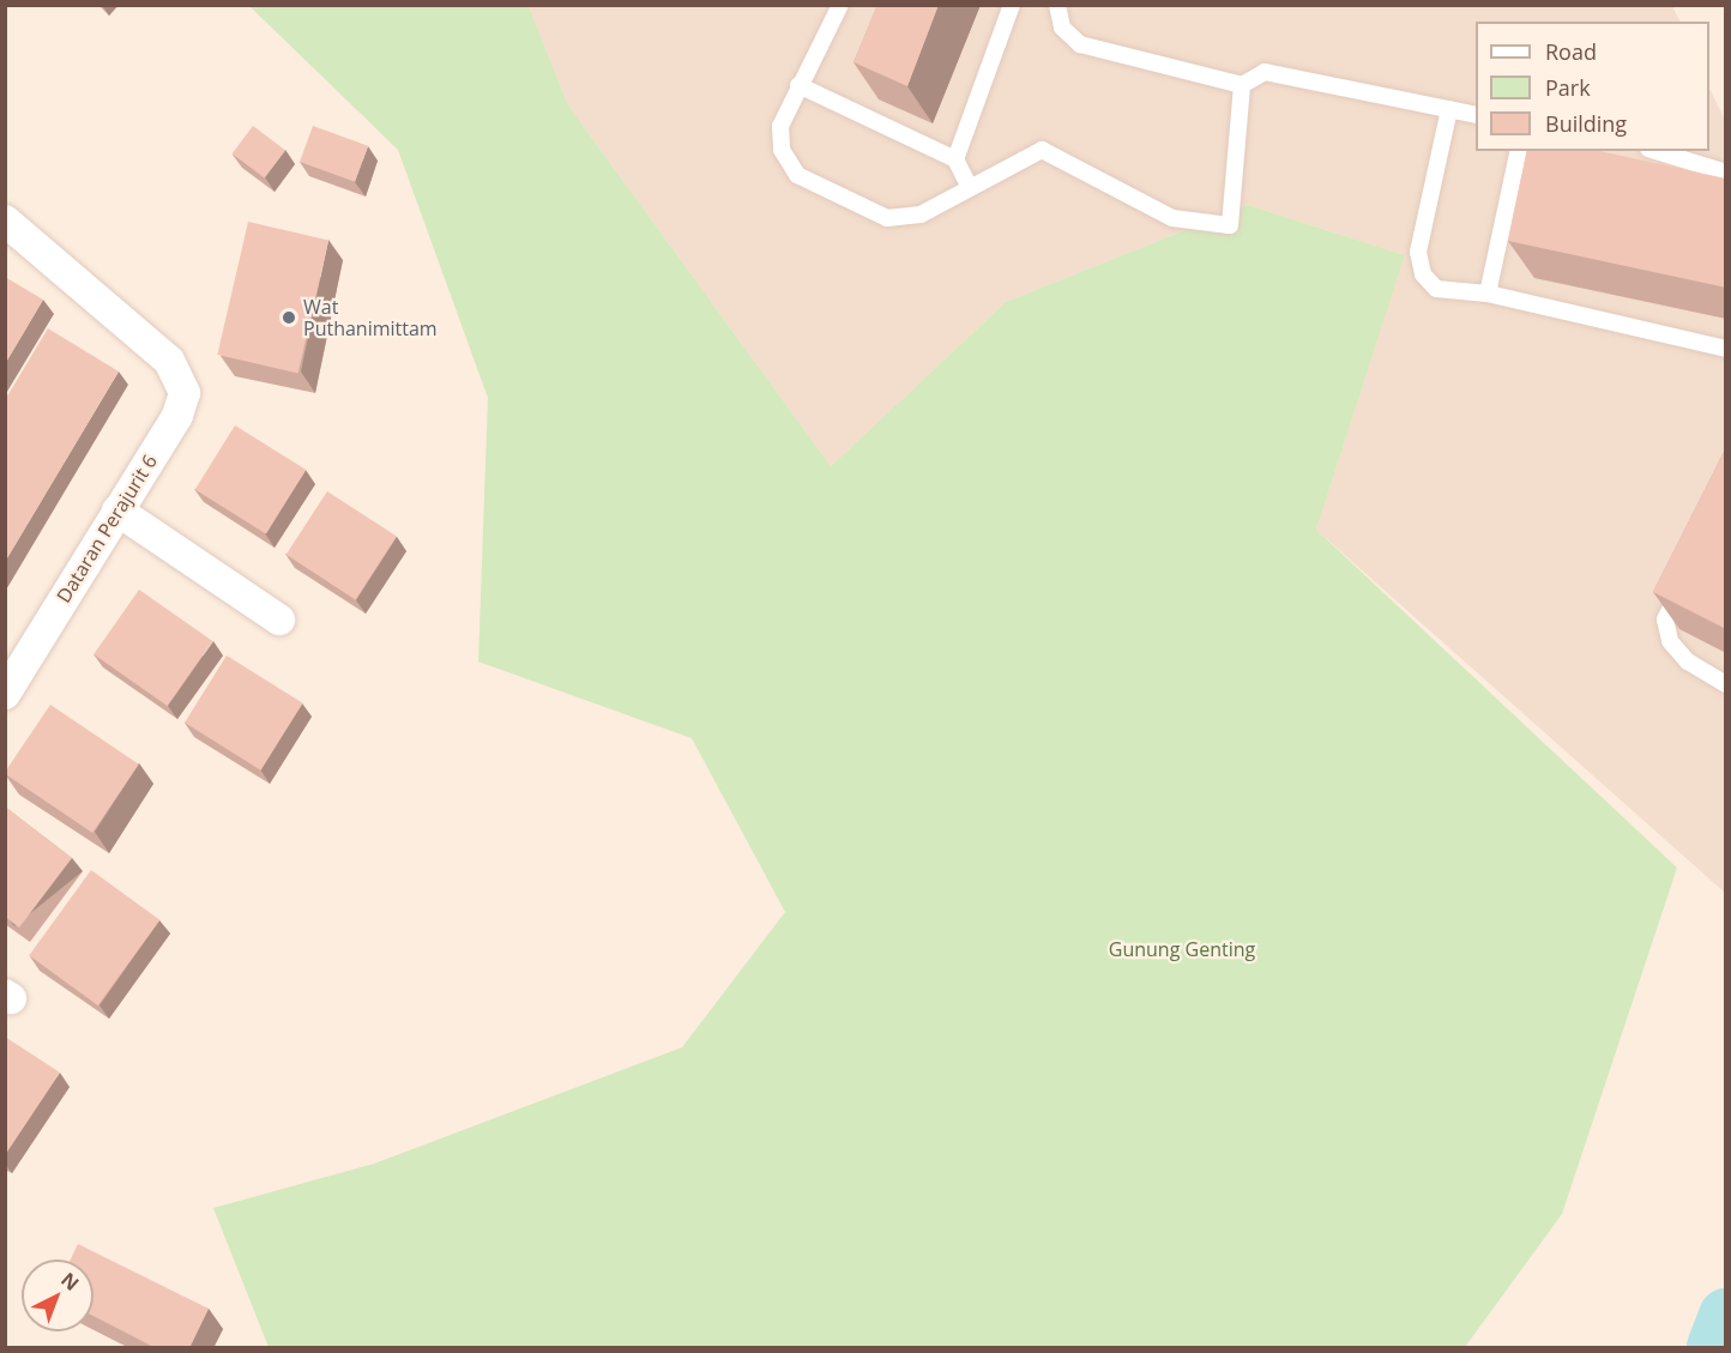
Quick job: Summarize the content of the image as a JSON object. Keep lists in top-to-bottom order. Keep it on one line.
{"streets":{"street":["Dataran Perajurit 6"]},"parks":["Gunung Genting"],"places":["Wat Puthanimittam"],"legend":["Road","Park","Building"],"north":"top right"}
